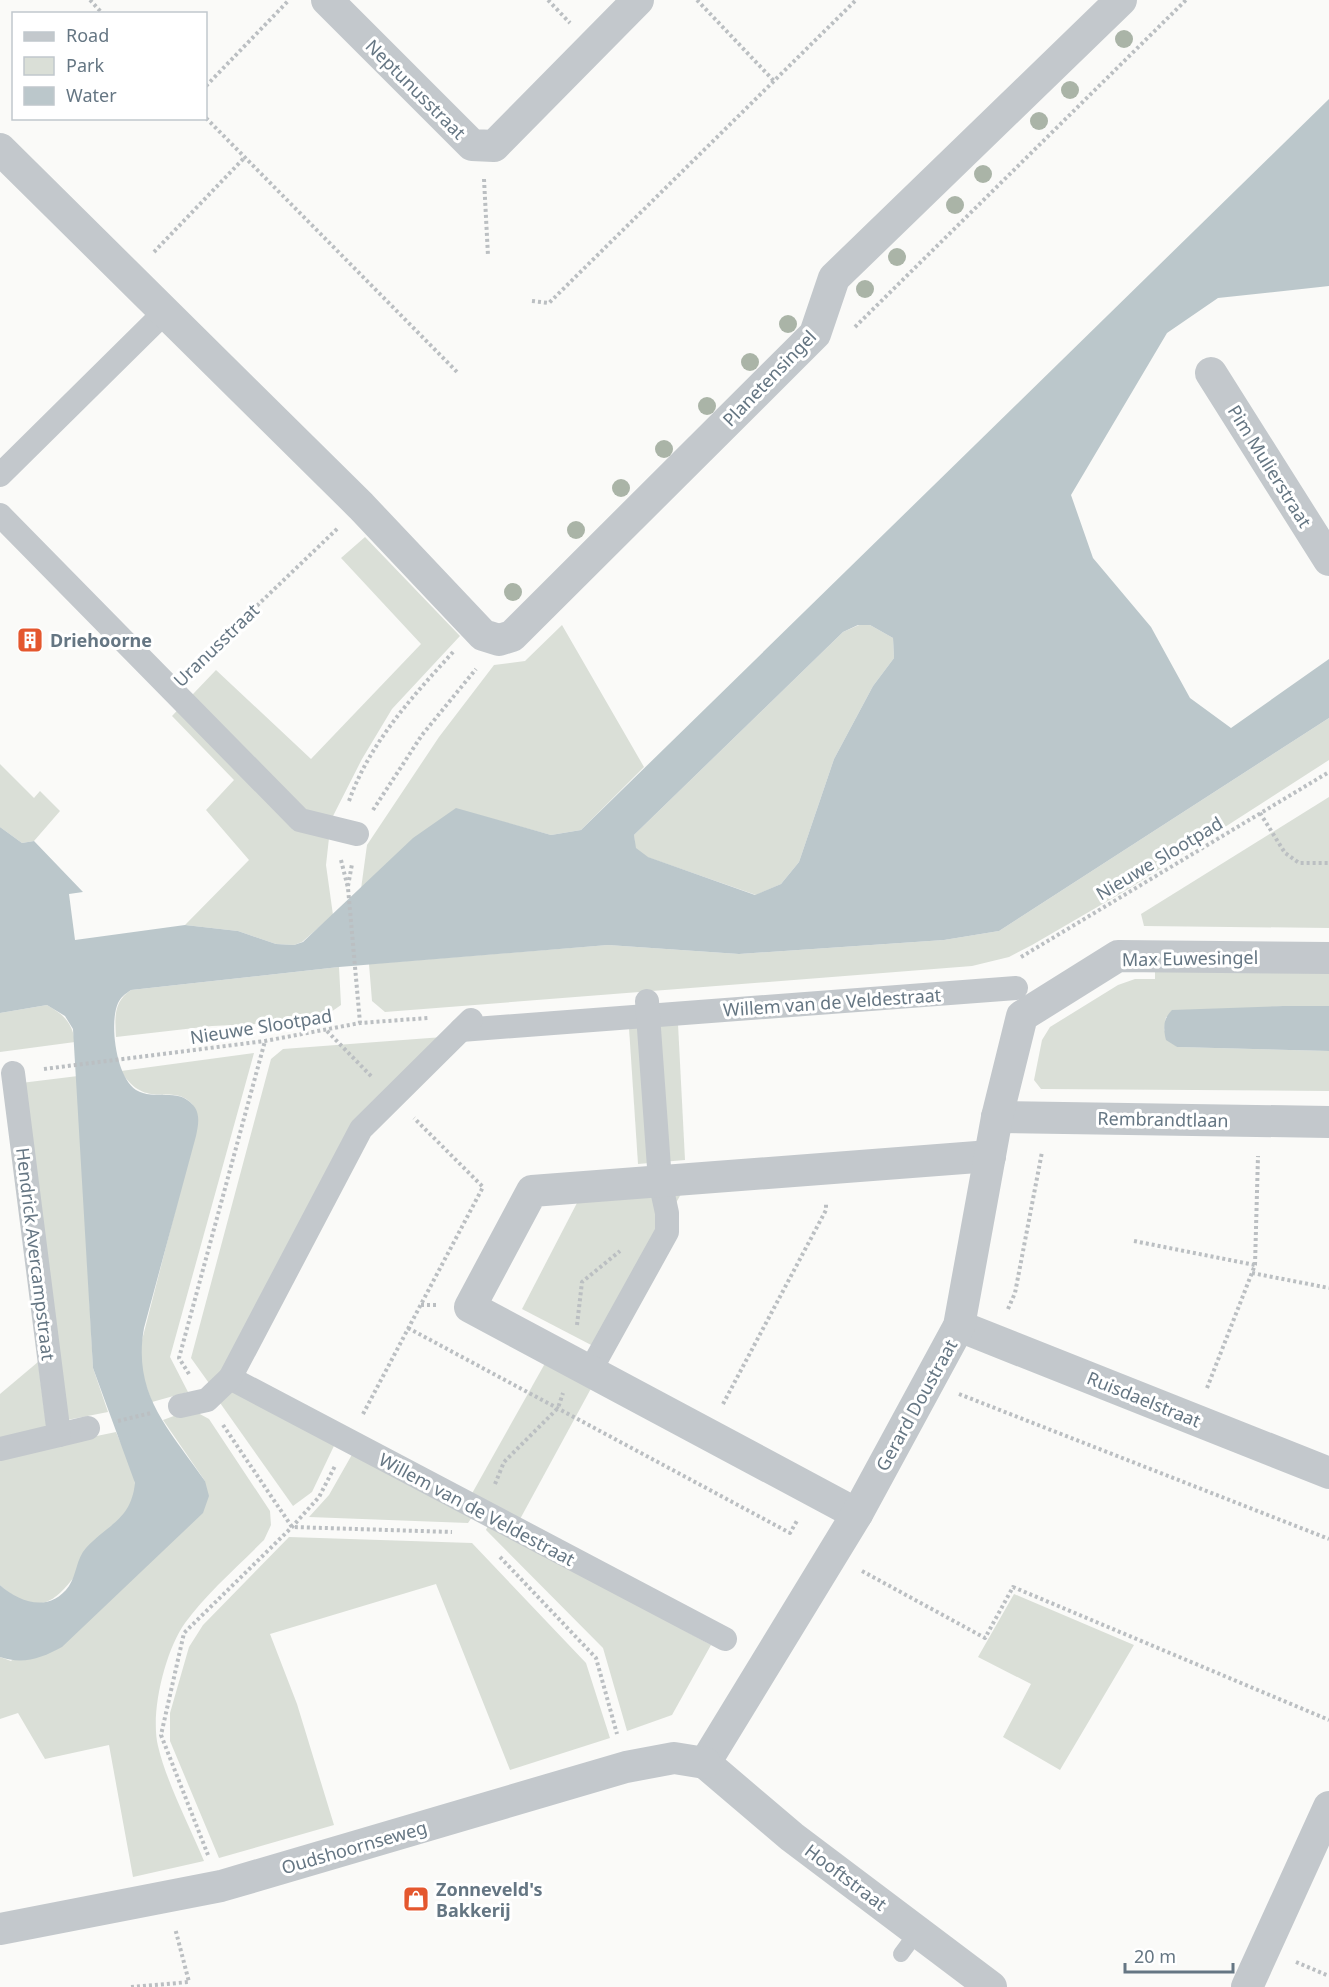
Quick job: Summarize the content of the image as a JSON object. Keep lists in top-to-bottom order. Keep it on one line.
{"streets":{"street":["Neptunusstraat","Planetensingel","Pim Mulierstraat","Uranusstraat","Max Euwesingel","Willem van de Veldestraat","Rembrandtlaan","Hendrick Avercampstraat","Ruisdaelstraat","Gerard Doustraat","Oudshoornseweg","Hooftstraat"],"path":["Nieuwe Slootpad"]},"crossings":[["Nieuwe Slootpad","Willem van de Veldestraat"],["Max Euwesingel","Willem van de Veldestraat"],["Max Euwesingel","Gerard Doustraat"],["Willem van de Veldestraat","Gerard Doustraat"],["Rembrandtlaan","Gerard Doustraat"],["Ruisdaelstraat","Gerard Doustraat"],["Gerard Doustraat","Oudshoornseweg"],["Gerard Doustraat","Hooftstraat"],["Oudshoornseweg","Hooftstraat"]],"places":{"building":["Driehoorne"],"shop":["Zonneveld's Bakkerij"]},"legend":["Road","Park","Water"],"scale_bar":"20 m"}
